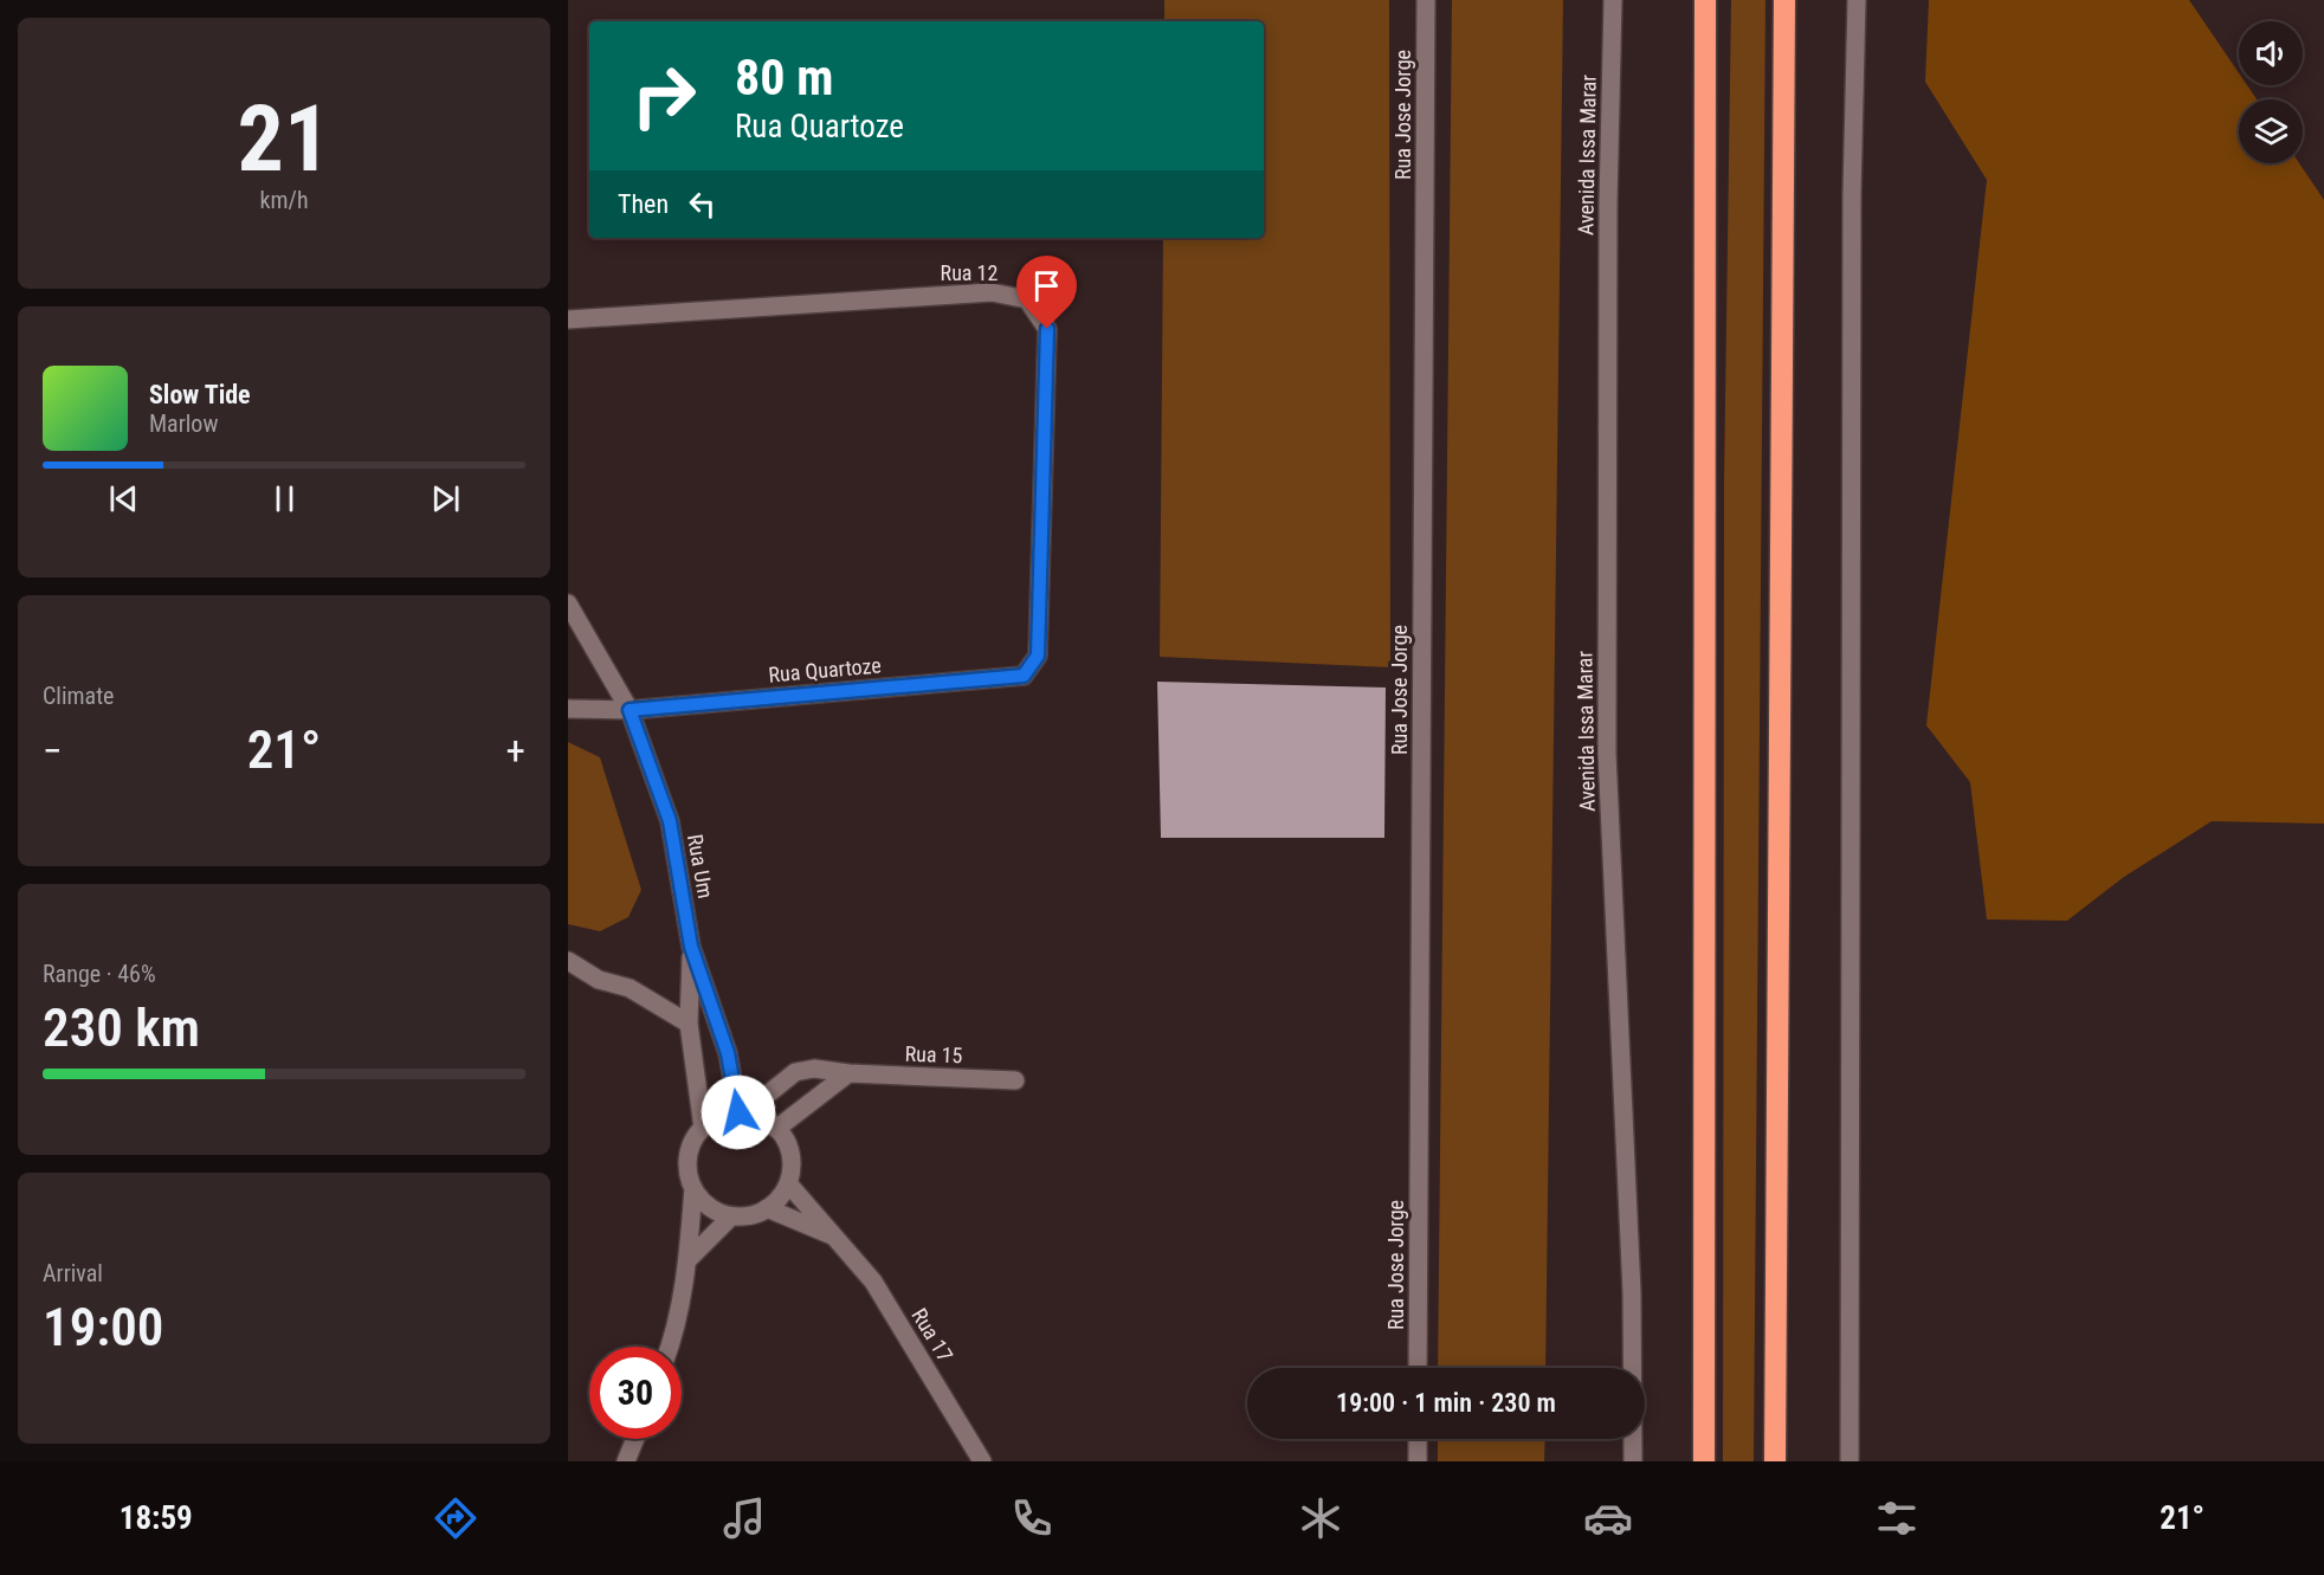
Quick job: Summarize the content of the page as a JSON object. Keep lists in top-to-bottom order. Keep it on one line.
{"streets":{"street":["Rua Jose Jorge","Avenida Issa Marar","Rua 12","Rua Quartoze","Rua Um","Rua 15","Rua 17"]},"crossings":[["Rua 12","Rua Quartoze"],["Rua Quartoze","Rua Um"],["Rua Um","Rua 15"],["Rua Um","Rua 17"],["Rua 15","Rua 17"]],"page":{"tile":[["21","km/h"],"Climate",["Range · 46%","230 km"],["Arrival","19:00"]],"turn":["80 m","Rua Quartoze"],"then":"Then","song":["Slow Tide","Marlow"],"heat":["−","21°","+"],"limit":"30","trip":"19:00 · 1 min · 230 m","tabs":["18:59","21°"]}}
